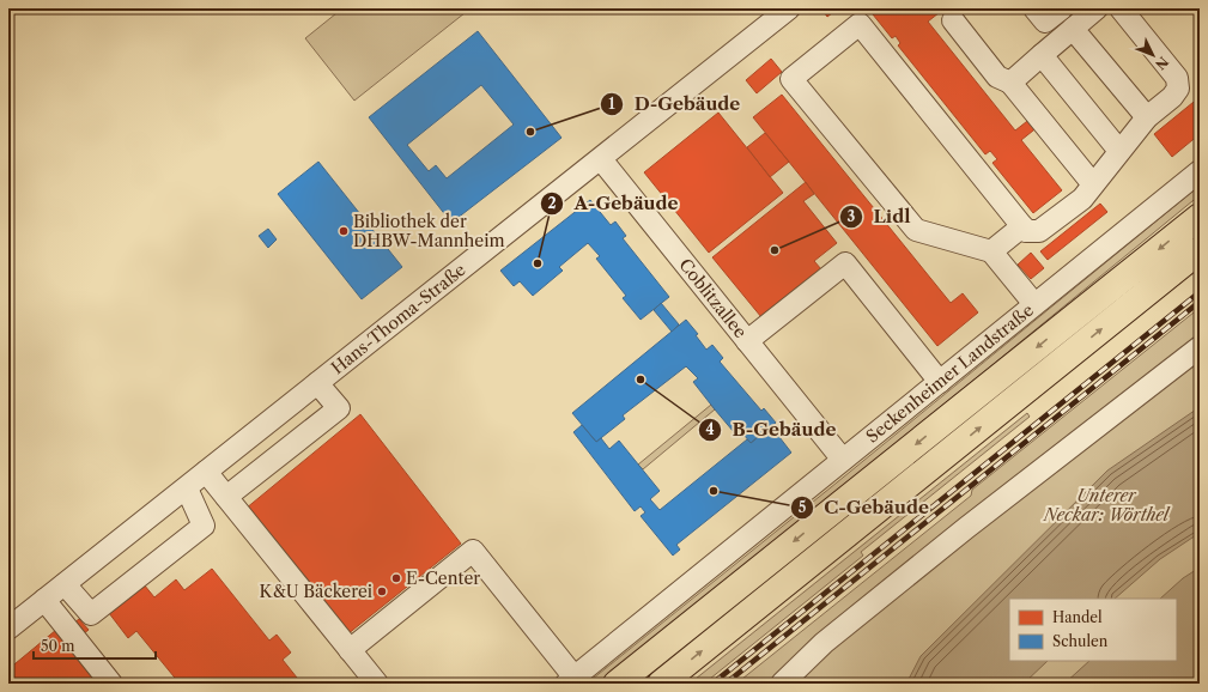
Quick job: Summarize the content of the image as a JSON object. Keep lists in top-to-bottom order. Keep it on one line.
{"streets":{"main road":["Seckenheimer Landstraße"],"street":["Coblitzallee","Hans-Thoma-Straße"]},"crossings":[["Coblitzallee","Hans-Thoma-Straße"],["Coblitzallee","Seckenheimer Landstraße"]],"parks":["Unterer Neckar: Wörthel"],"places":["D-Gebäude","Bibliothek der DHBW-Mannheim","Lidl","A-Gebäude","B-Gebäude","C-Gebäude","E-Center","K&U Bäckerei"],"legend":["Handel","Schulen"],"scale_bar":"50 m","north":"bottom right"}
